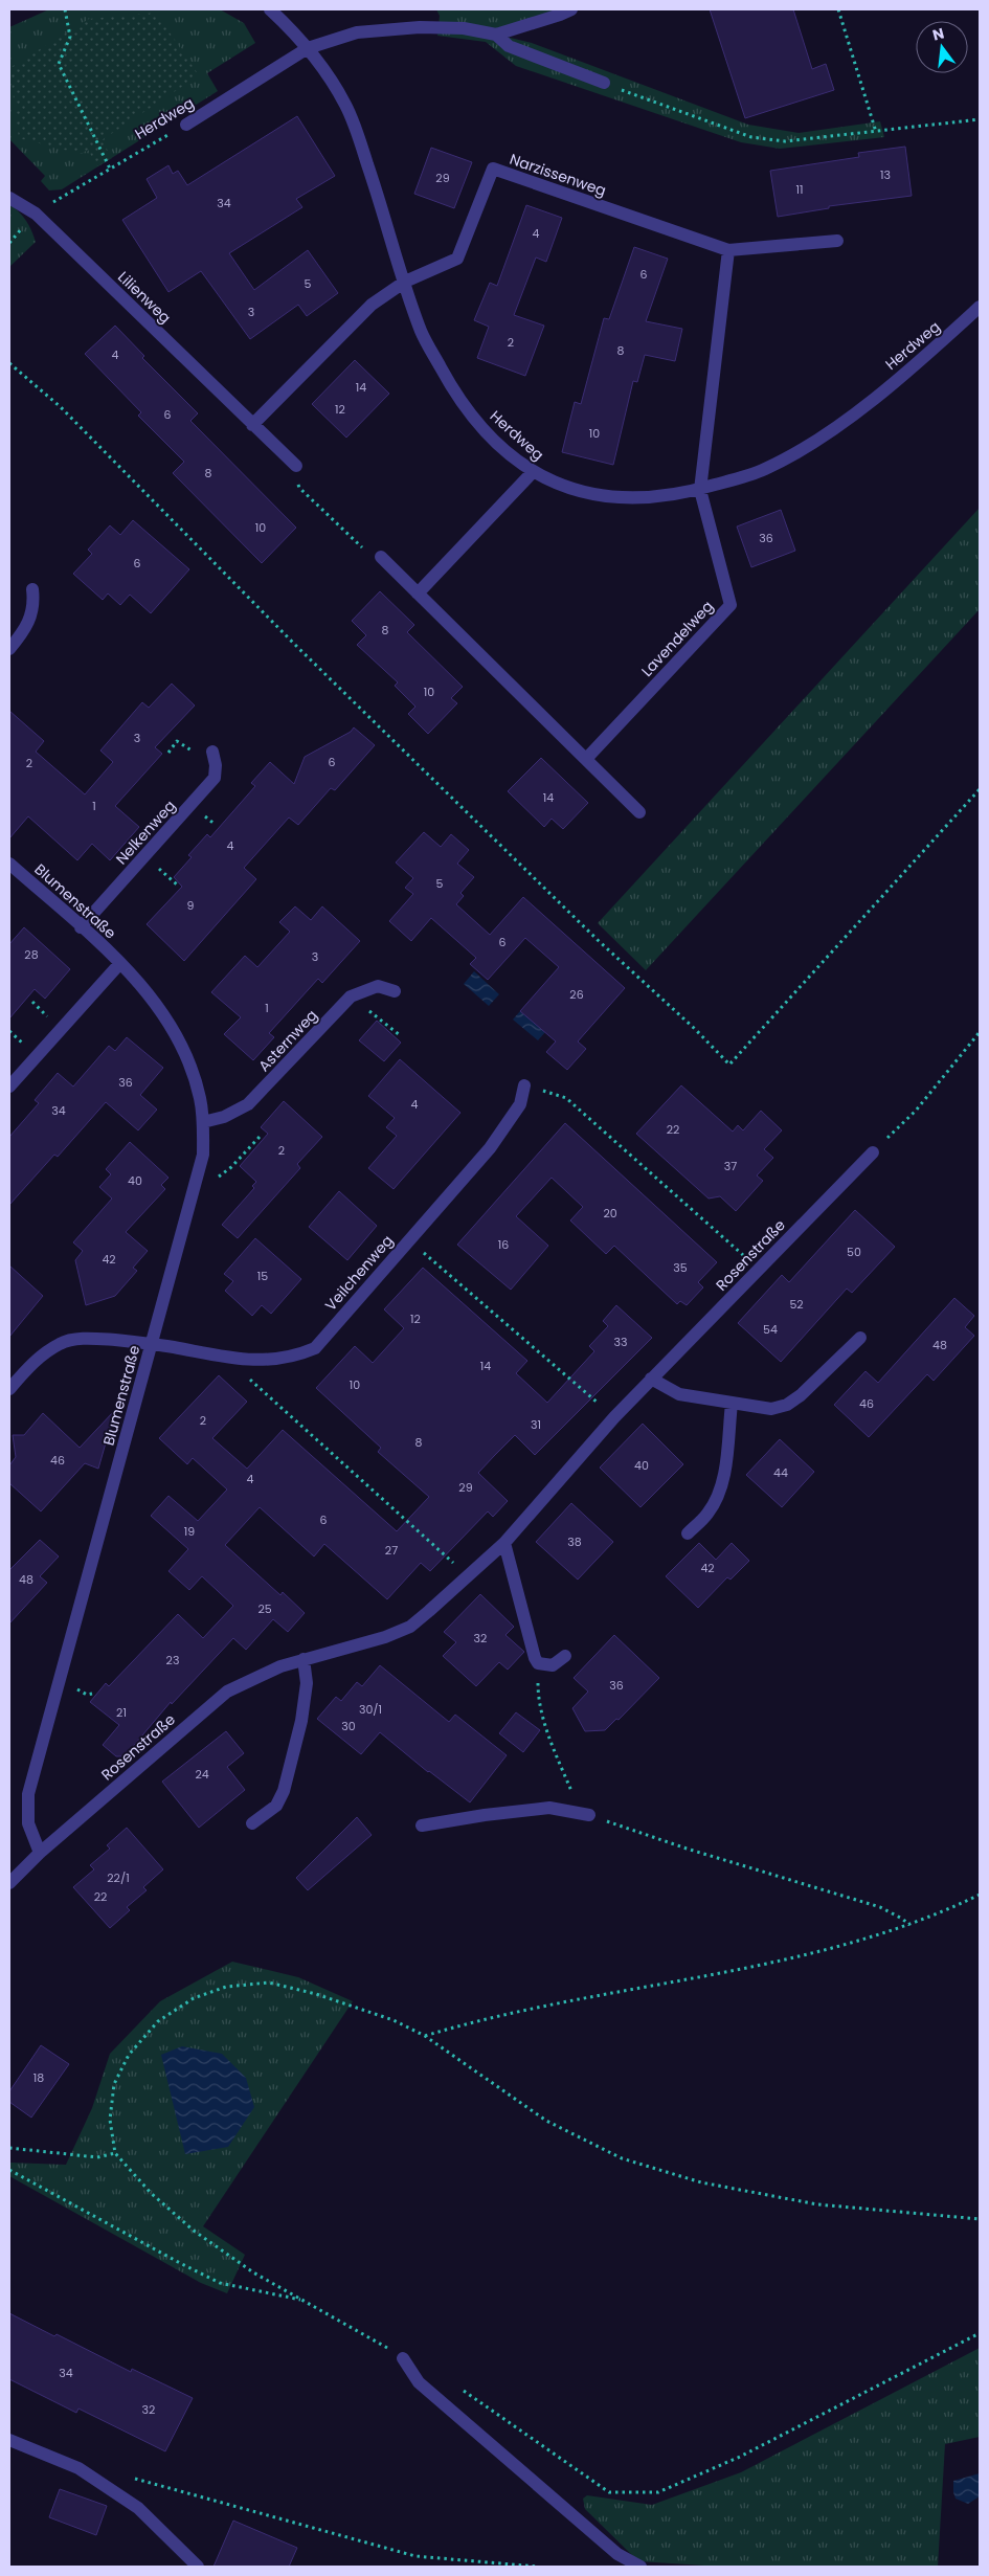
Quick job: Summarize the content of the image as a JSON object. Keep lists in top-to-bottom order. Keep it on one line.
{"streets":{"street":["Herdweg","Narzissenweg","Lilienweg","Lavendelweg","Nelkenweg","Blumenstraße","Asternweg","Rosenstraße","Veilchenweg"]},"crossings":[["Herdweg","Narzissenweg"],["Herdweg","Lilienweg"],["Herdweg","Lavendelweg"],["Nelkenweg","Blumenstraße"],["Blumenstraße","Asternweg"],["Blumenstraße","Rosenstraße"],["Blumenstraße","Veilchenweg"]],"house_numbers":["13","29","11","34","4","6","5","3","2","8","4","14","12","6","10","8","10","36","6","8","10","3","6","2","14","1","4","5","9","6","28","3","26","1","36","4","34","22","2","37","40","20","16","50","42","35","15","52","12","54","33","48","14","10","46","2","31","8","46","40","44","4","29","6","19","38","27","42","48","25","32","23","36","30/1","21","30","24","22/1","22","18","34","32"],"north":"top"}
